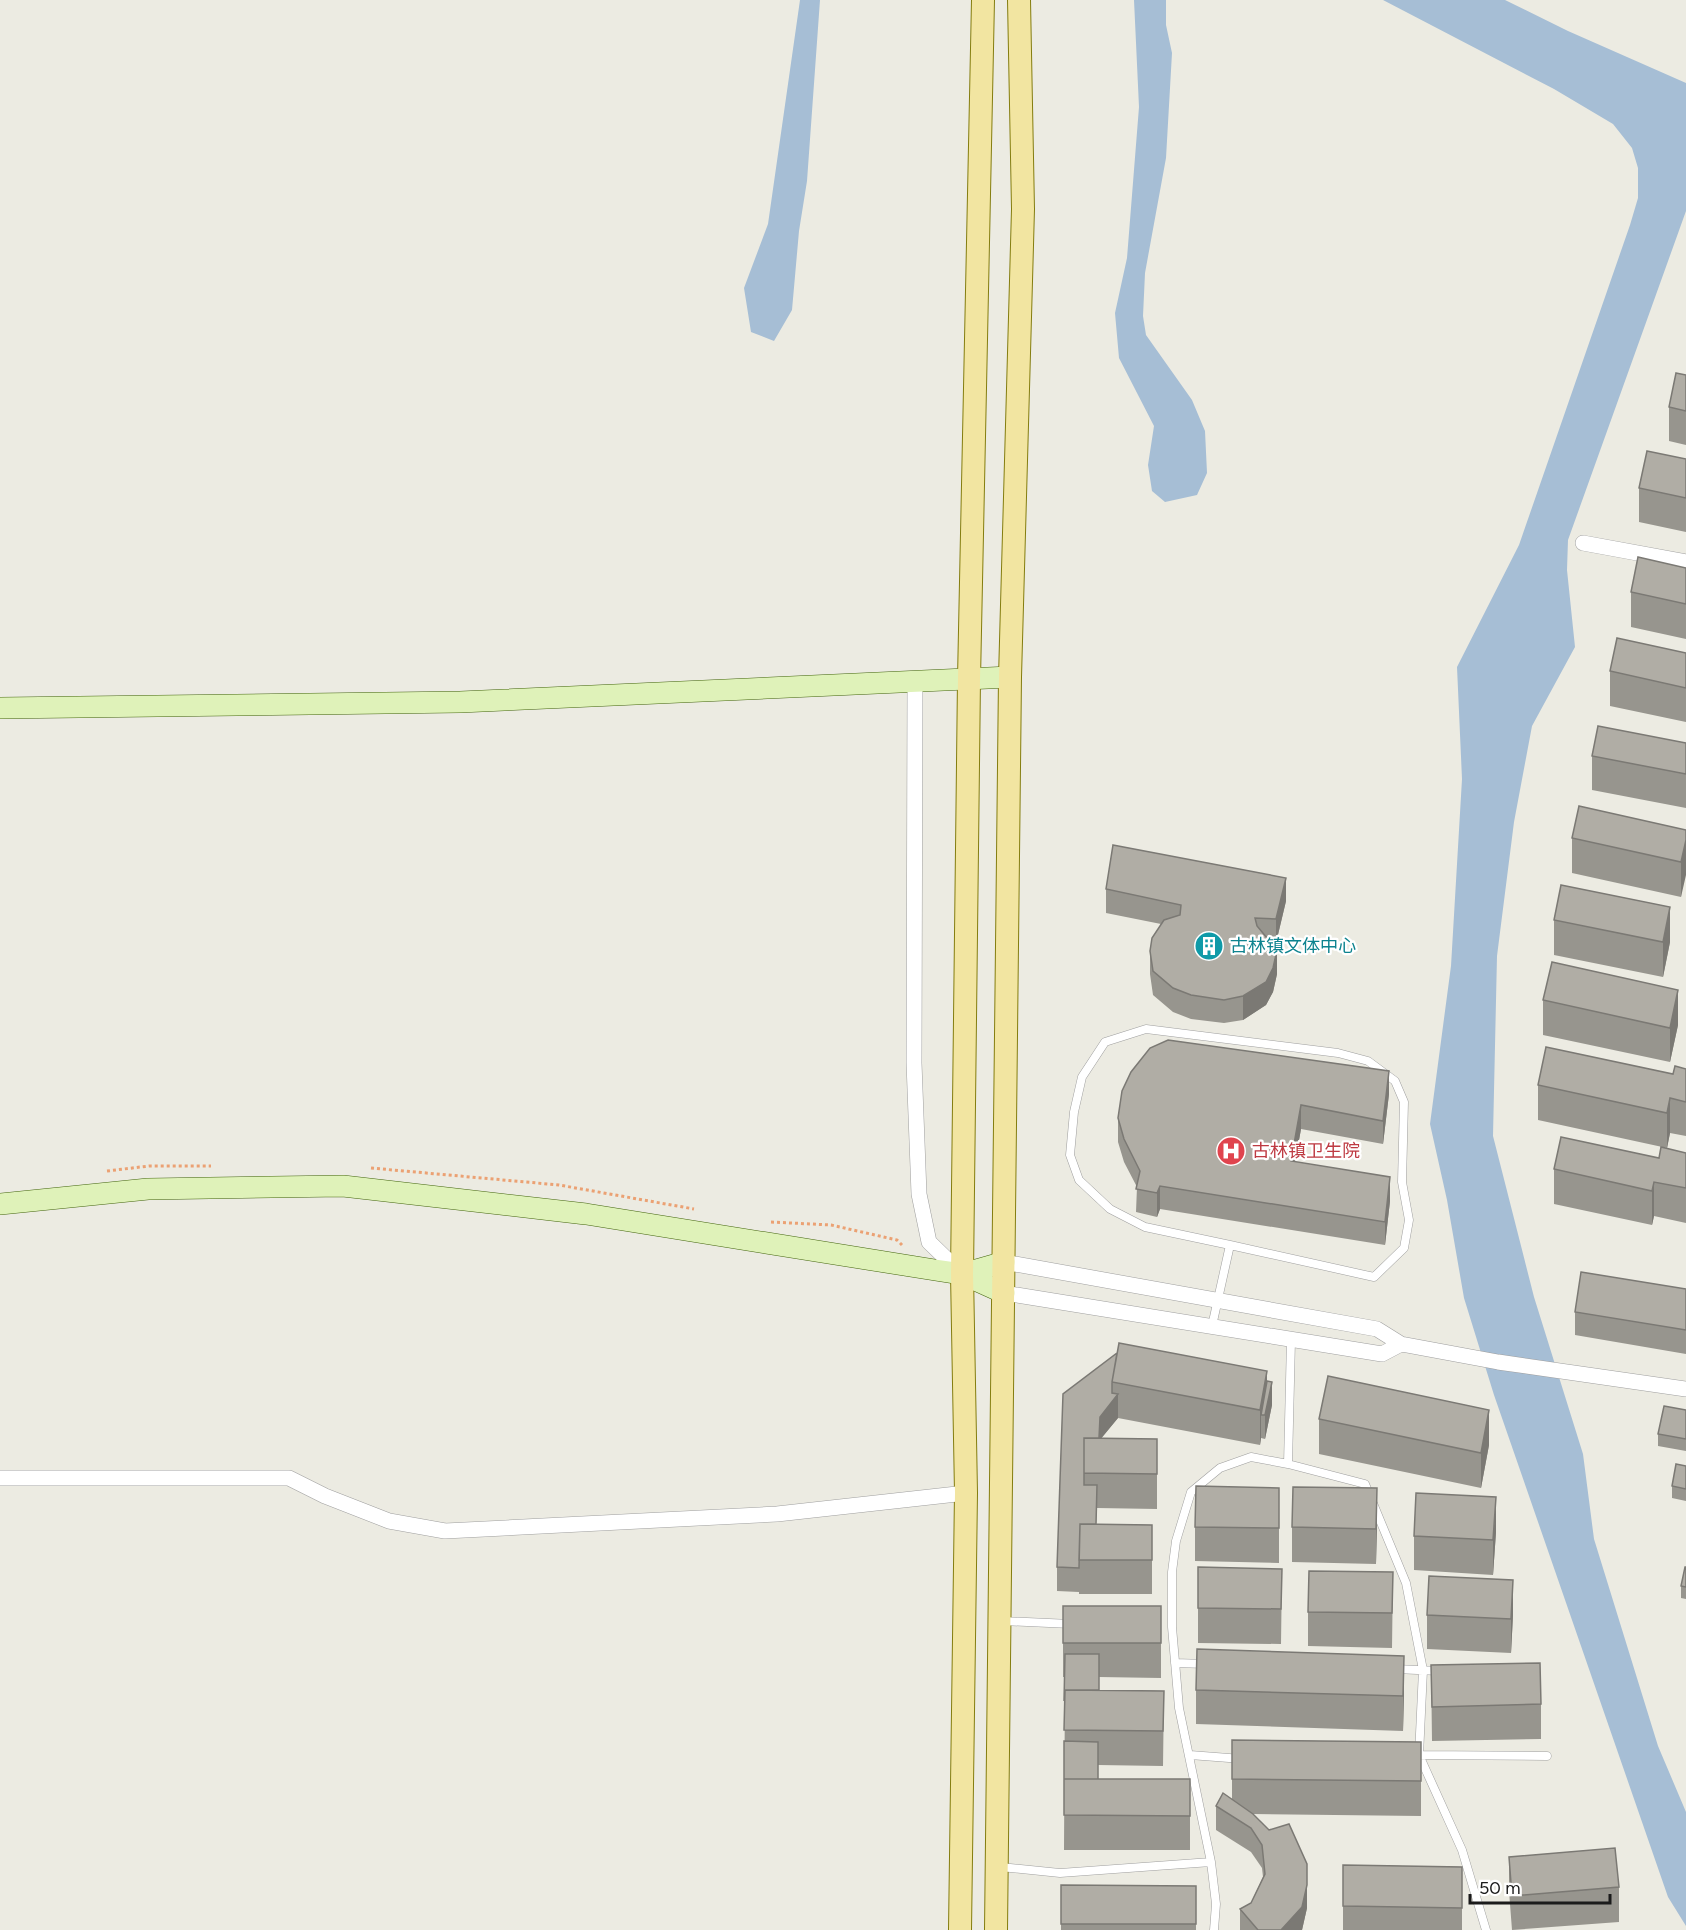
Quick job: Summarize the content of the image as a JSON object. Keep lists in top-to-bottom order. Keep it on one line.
{"places":{"building":["古林镇文体中心"],"hospital":["古林镇卫生院"]},"scale_bar":"50 m"}
